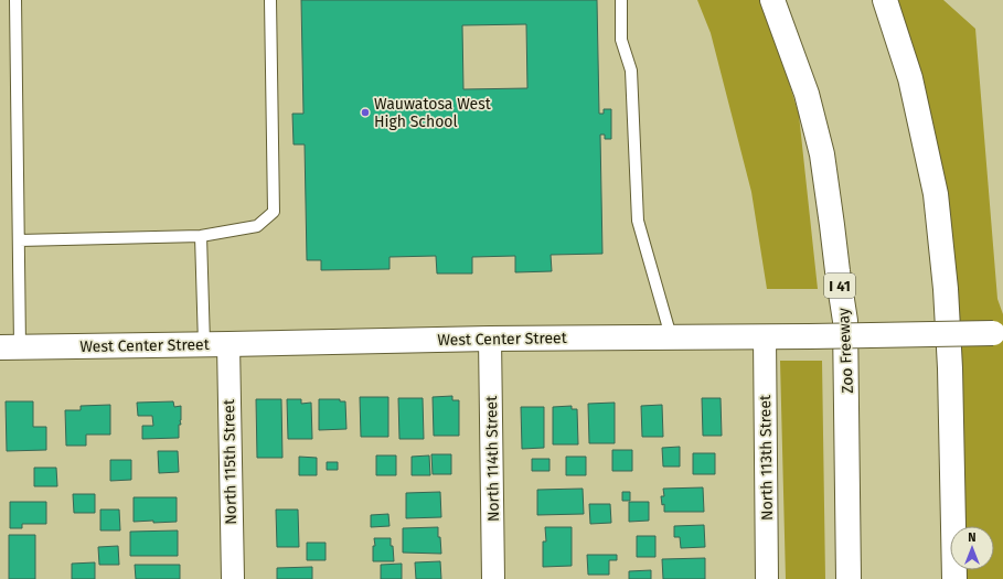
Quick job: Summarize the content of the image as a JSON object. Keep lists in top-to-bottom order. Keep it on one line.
{"streets":{"main road":["I 41","West Center Street","Zoo Freeway"],"street":["North 113th Street","North 114th Street","North 115th Street"]},"crossings":[["West Center Street","North 113th Street"],["West Center Street","North 114th Street"],["West Center Street","North 115th Street"]],"places":["Wauwatosa West High School"],"north":"top"}
